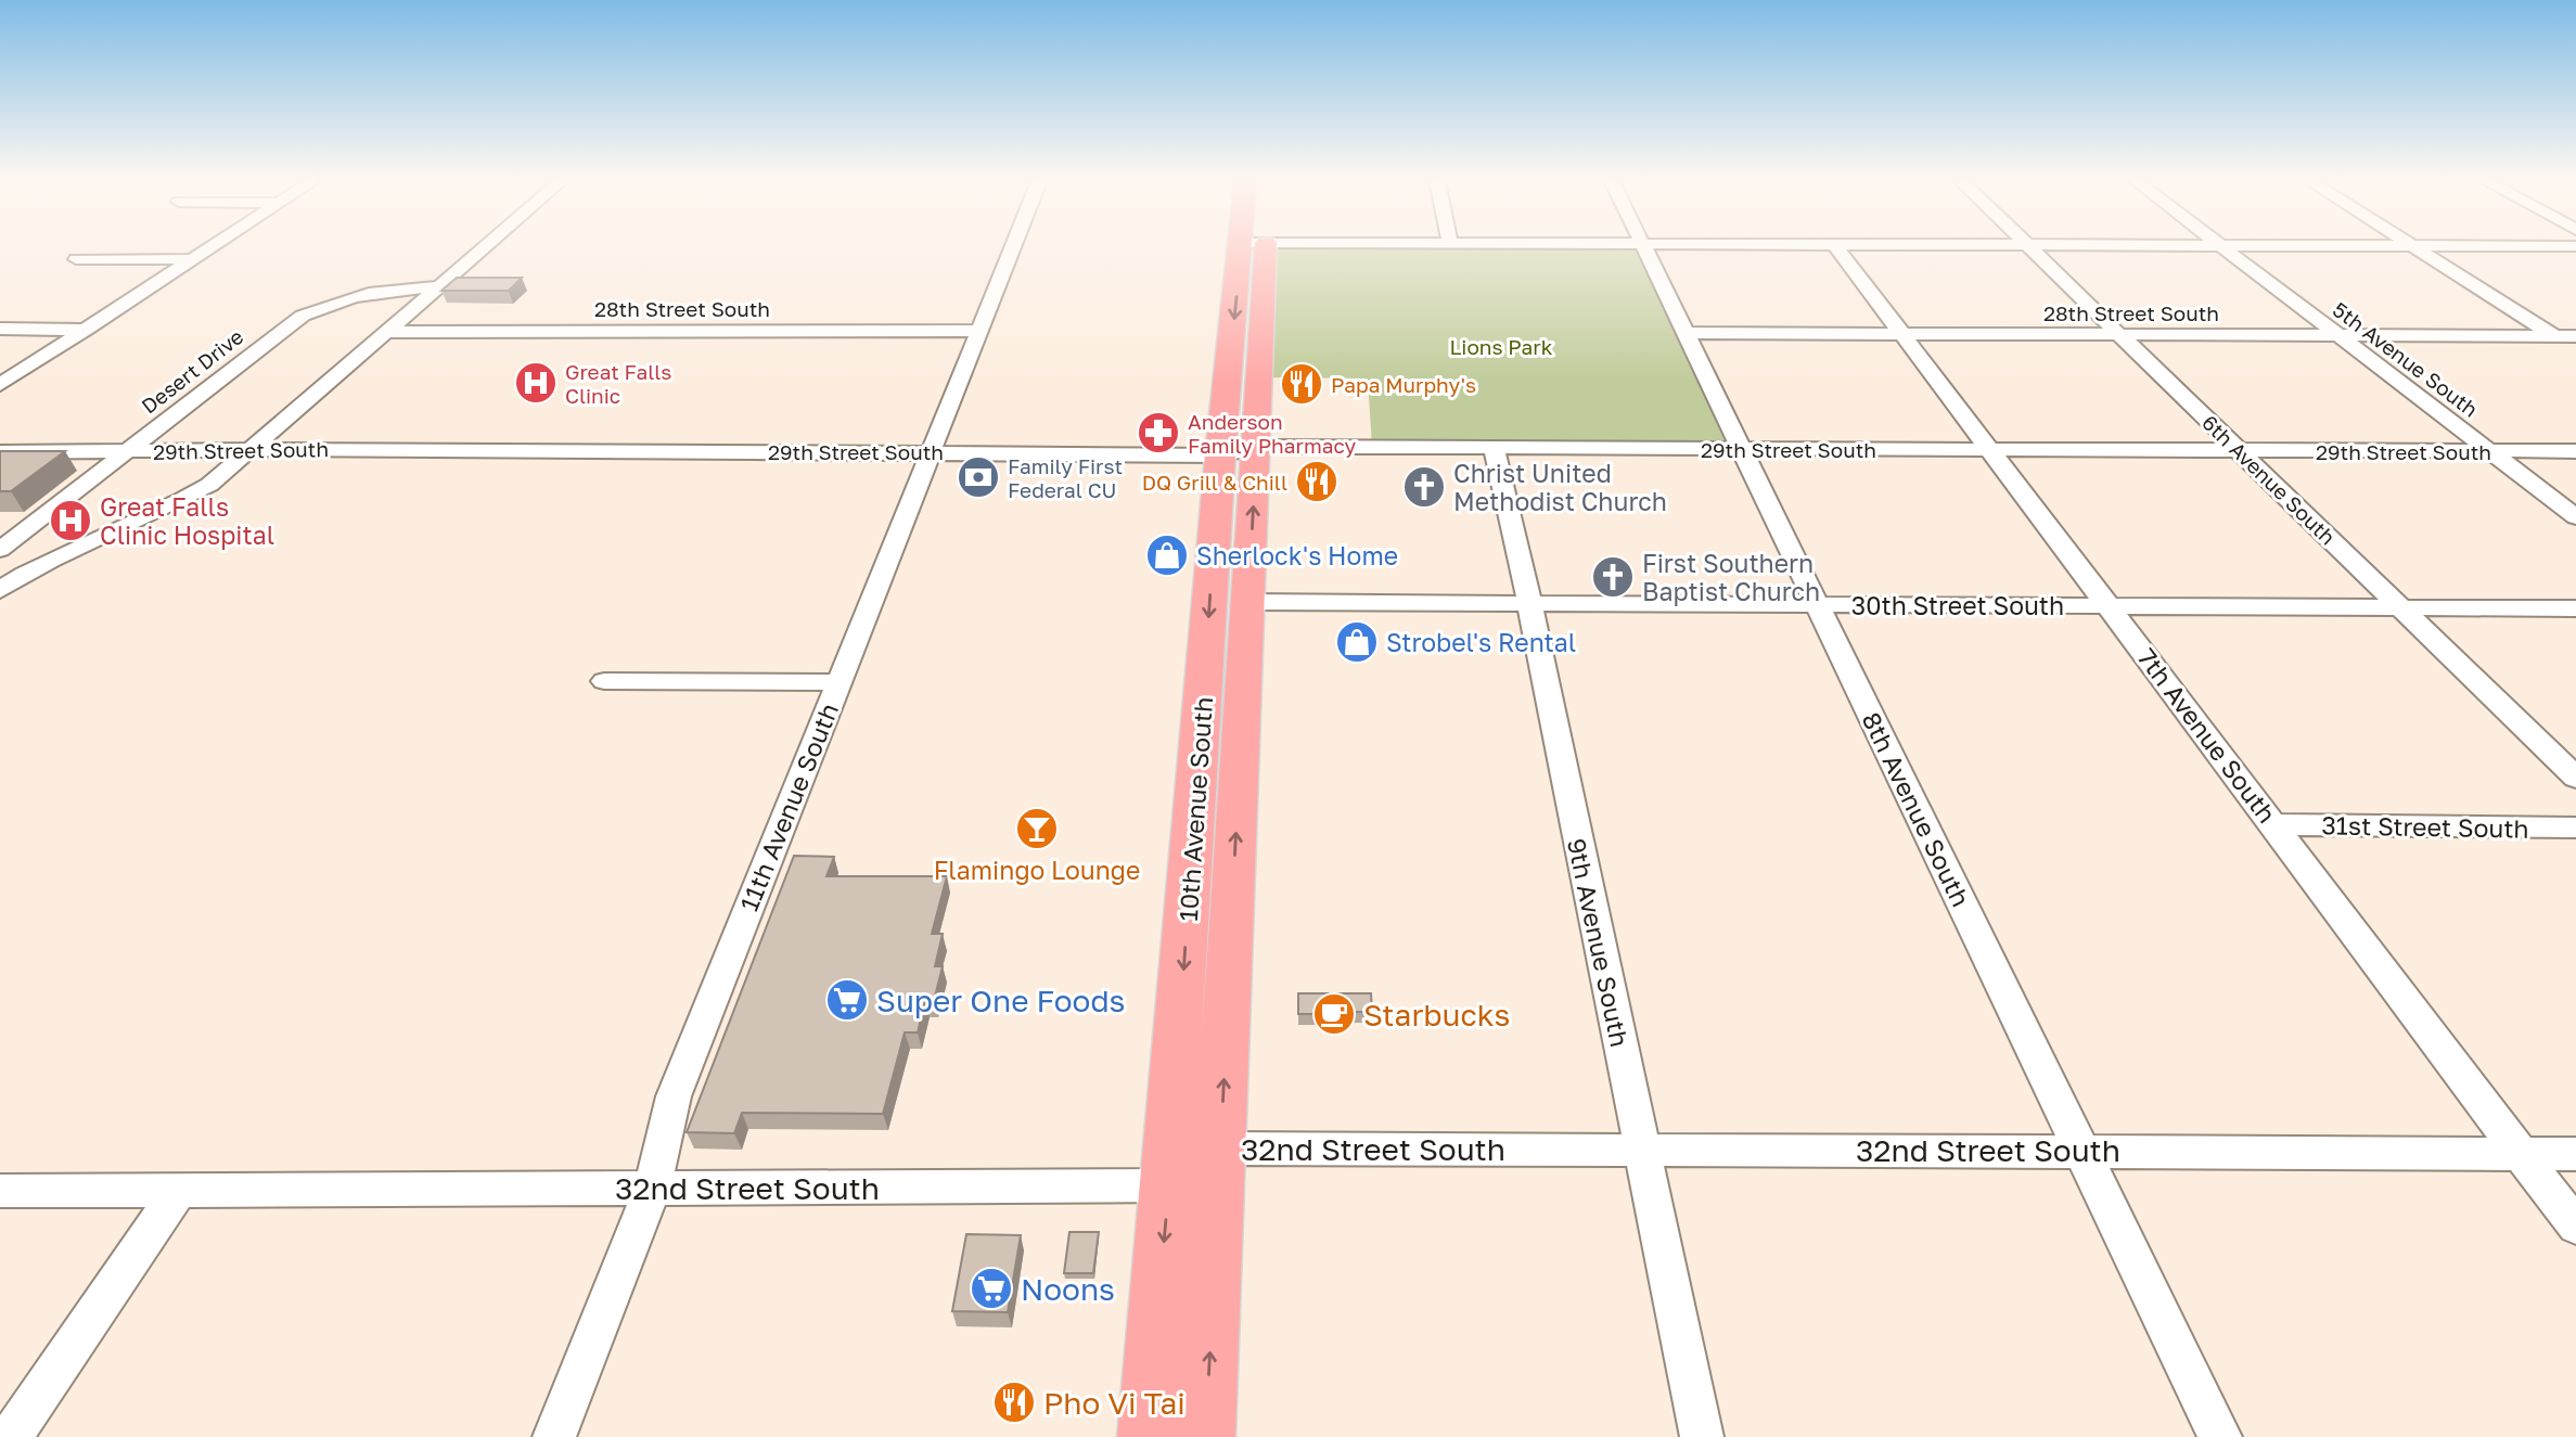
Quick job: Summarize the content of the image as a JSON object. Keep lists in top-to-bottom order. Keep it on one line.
{"streets":{"highway":["10th Avenue South"],"street":["28th Street South","5th Avenue South","Desert Drive","29th Street South","6th Avenue South","30th Street South","7th Avenue South","11th Avenue South","8th Avenue South","31st Street South","9th Avenue South","32nd Street South"]},"crossings":[["28th Street South","5th Avenue South"],["28th Street South","6th Avenue South"],["28th Street South","7th Avenue South"],["28th Street South","11th Avenue South"],["28th Street South","8th Avenue South"],["5th Avenue South","29th Street South"],["Desert Drive","29th Street South"],["29th Street South","6th Avenue South"],["29th Street South","7th Avenue South"],["29th Street South","11th Avenue South"],["29th Street South","10th Avenue South"],["29th Street South","8th Avenue South"],["29th Street South","9th Avenue South"],["6th Avenue South","30th Street South"],["30th Street South","7th Avenue South"],["30th Street South","10th Avenue South"],["30th Street South","8th Avenue South"],["30th Street South","9th Avenue South"],["7th Avenue South","31st Street South"],["7th Avenue South","32nd Street South"],["11th Avenue South","32nd Street South"],["10th Avenue South","32nd Street South"],["8th Avenue South","32nd Street South"],["9th Avenue South","32nd Street South"]],"parks":["Lions Park"],"places":{"hospital":["Great Falls Clinic","Great Falls Clinic Hospital"],"restaurant":["Papa Murphy's","DQ Grill & Chill","Pho Vi Tai"],"pharmacy":["Anderson Family Pharmacy"],"bank":["Family First Federal CU"],"church":["Christ United Methodist Church","First Southern Baptist Church"],"shop":["Sherlock's Home","Strobel's Rental"],"bar":["Flamingo Lounge"],"supermarket":["Super One Foods","Noons"],"cafe":["Starbucks"]}}
